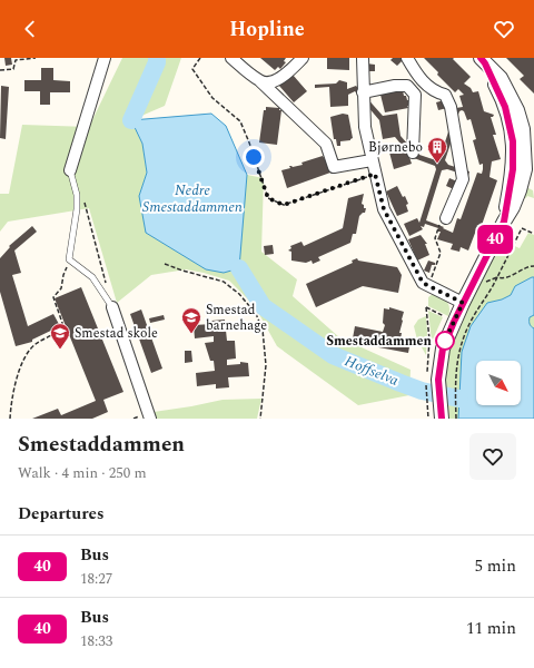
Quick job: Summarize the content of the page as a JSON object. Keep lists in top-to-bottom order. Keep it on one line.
{"water":["Nedre Smestaddammen","Hoffselva"],"places":{"building":["Bjørnebo"],"school or university":["Smestad barnehage","Smestad skole"],"other":["Smestaddammen"]},"lines":["bus line 40"],"north":"bottom right","page":{"header":"Hopline","on_map":"40","heading":[["Smestaddammen","Walk · 4 min · 250 m"],"Departures"],"list":[{"mark":"40","name":"Bus","note":"18:27","value":"5 min"},{"mark":"40","name":"Bus","note":"18:33","value":"11 min"}]}}
